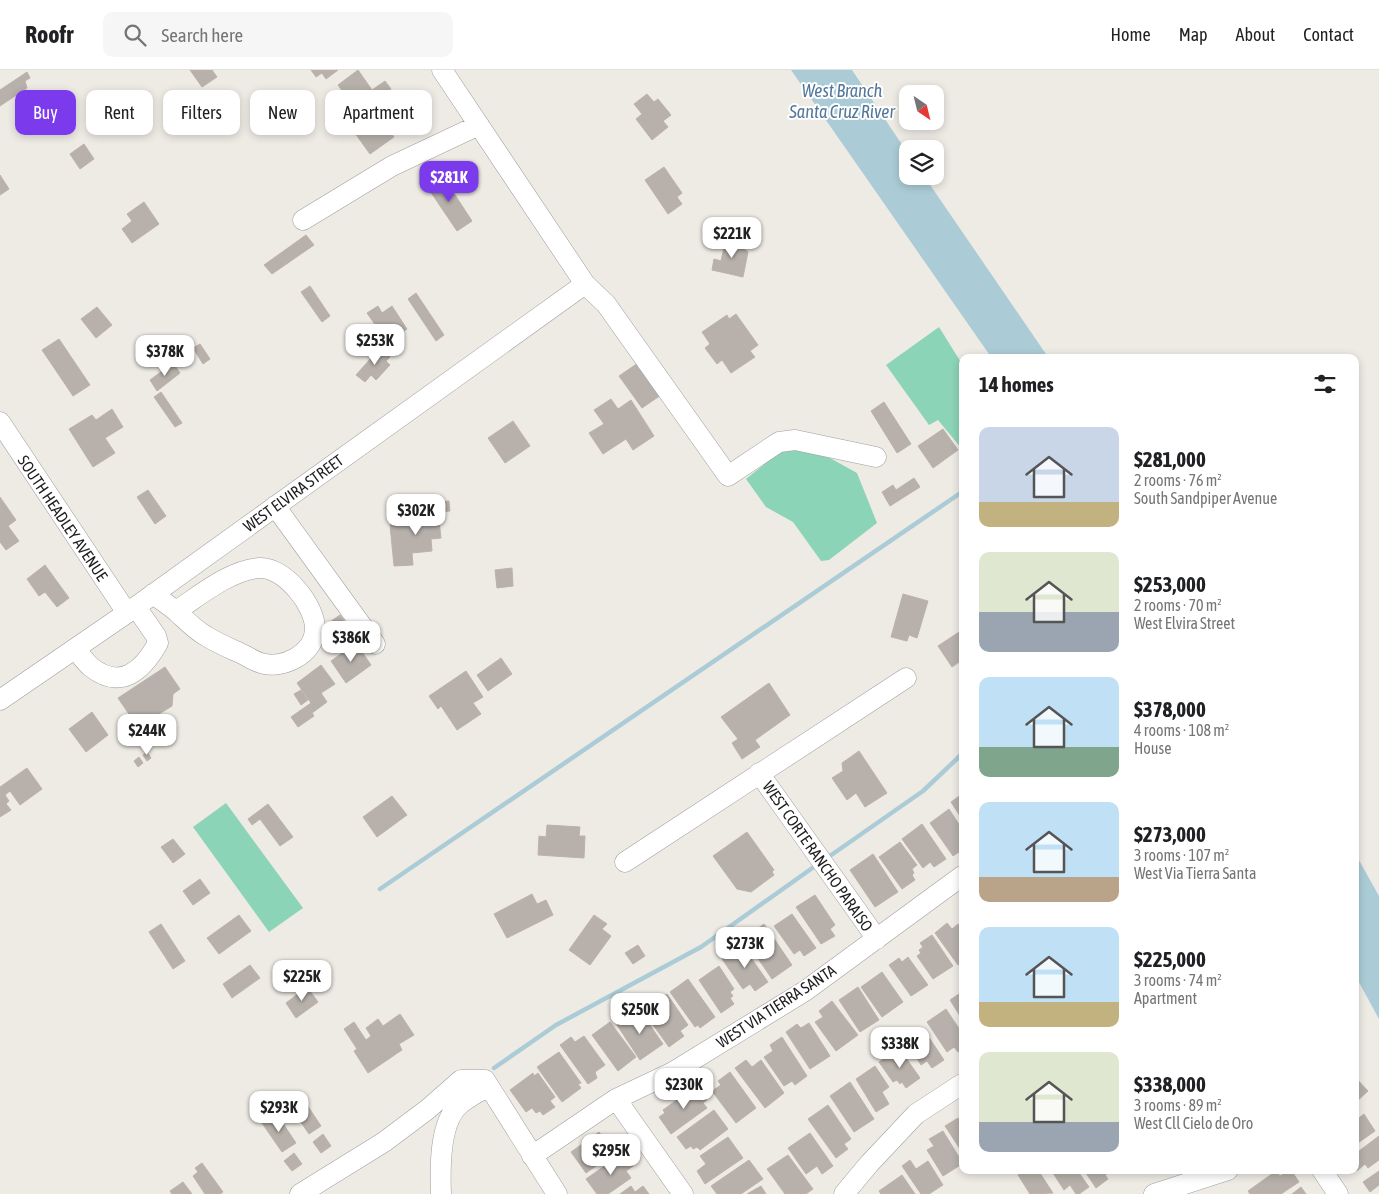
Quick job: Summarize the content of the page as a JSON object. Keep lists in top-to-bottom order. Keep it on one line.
{"streets":{"street":["WEST ELVIRA STREET","SOUTH HEADLEY AVENUE","WEST CORTE RANCHO PARAISO","WEST VIA TIERRA SANTA"]},"crossings":[["WEST ELVIRA STREET","SOUTH HEADLEY AVENUE"],["WEST CORTE RANCHO PARAISO","WEST VIA TIERRA SANTA"]],"water":["West Branch Santa Cruz River"],"north":"bottom right","page":{"header":"Roofr","search":"Search here","nav":["Home","Map","About","Contact"],"chip":["Buy","Rent","Filters","New","Apartment"],"price":["$281K","$221K","$253K","$378K","$302K","$386K","$244K","$273K","$225K","$250K","$338K","$230K","$293K","$295K"],"heading":"14 homes","list":[{"name":"$281,000","note":"2 rooms · 76 m² · South Sandpiper Avenue"},{"name":"$253,000","note":"2 rooms · 70 m² · West Elvira Street"},{"name":"$378,000","note":"4 rooms · 108 m² · House"},{"name":"$273,000","note":"3 rooms · 107 m² · West Via Tierra Santa"},{"name":"$225,000","note":"3 rooms · 74 m² · Apartment"},{"name":"$338,000","note":"3 rooms · 89 m² · West Cll Cielo de Oro"}]}}
